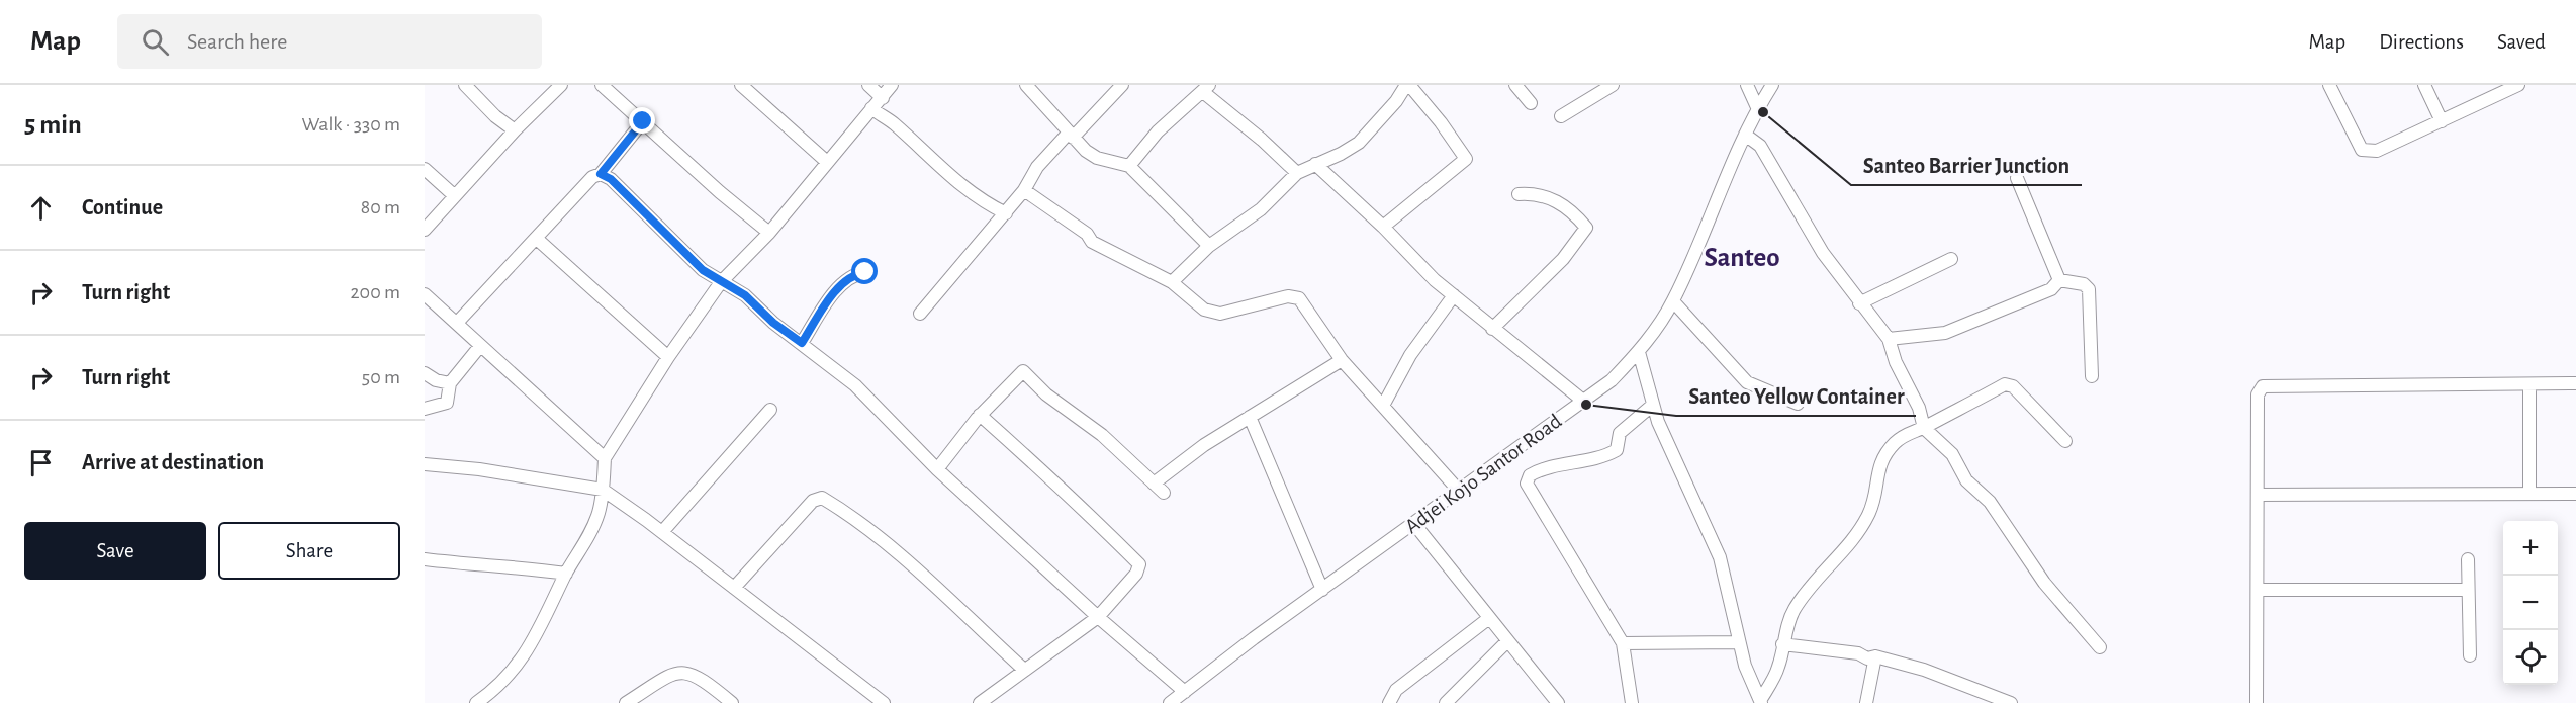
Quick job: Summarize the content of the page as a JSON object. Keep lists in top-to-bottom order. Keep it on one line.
{"streets":{"street":["Adjei Kojo Santor Road"]},"districts":["Santeo"],"places":["Santeo Barrier Junction","Santeo Yellow Container"],"page":{"header":"Map","search":"Search here","nav":["Map","Directions","Saved"],"heading":["5 min","Walk · 330 m"],"list":[["Continue","80 m"],["Turn right","200 m"],["Turn right","50 m"],"Arrive at destination"],"buttons":["Save","Share"],"map_buttons":["+","−"]}}
